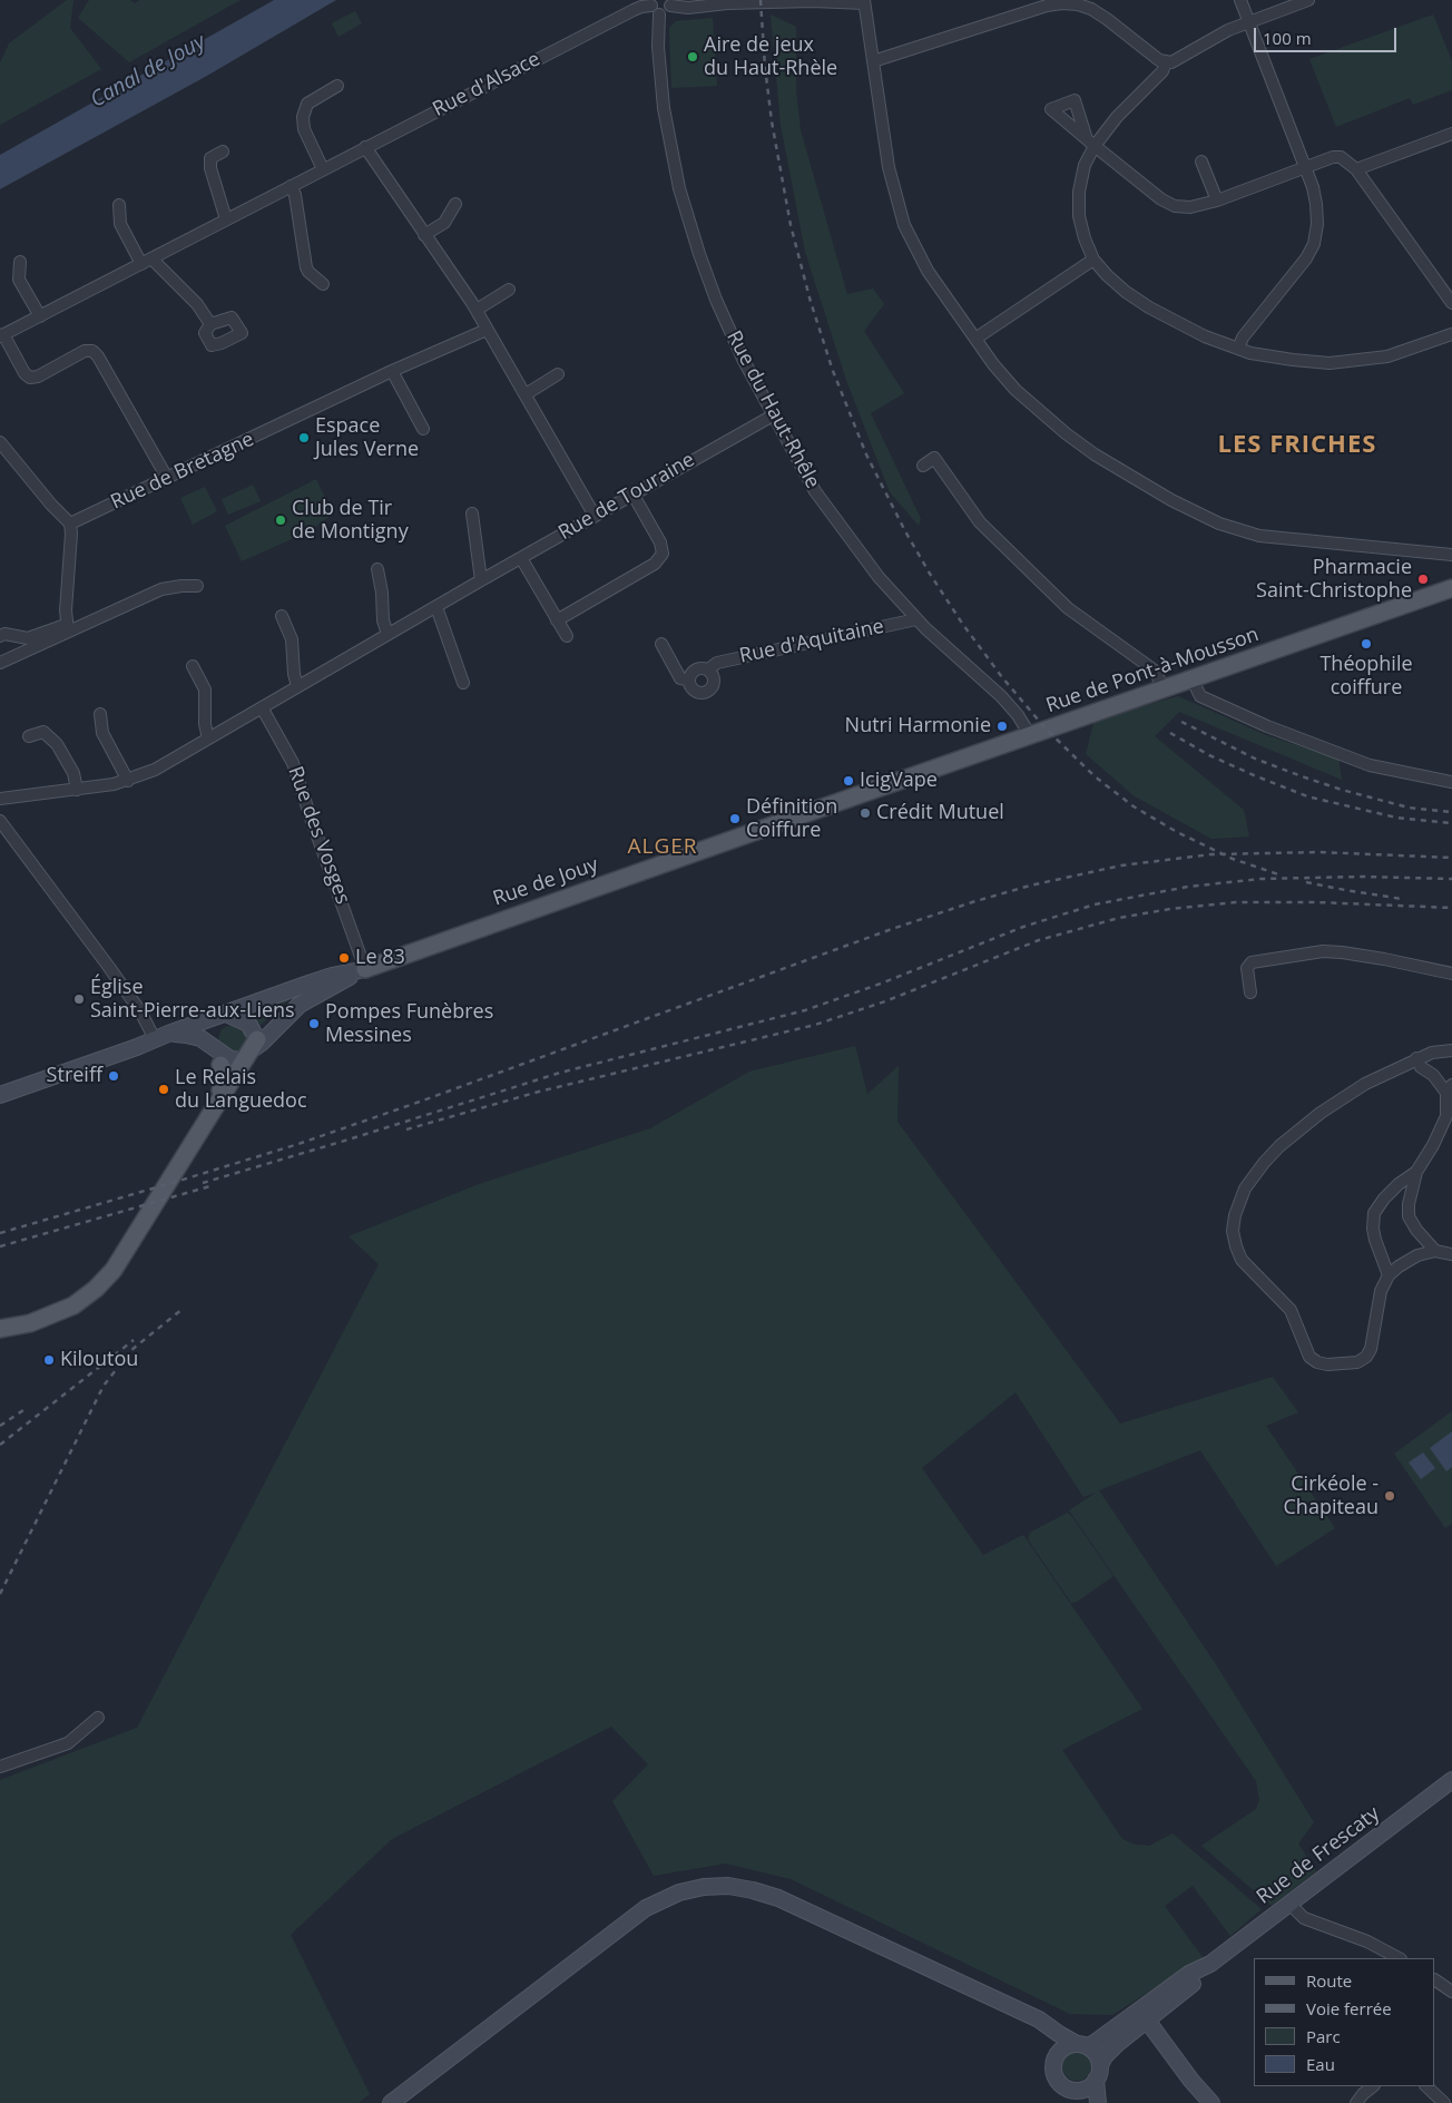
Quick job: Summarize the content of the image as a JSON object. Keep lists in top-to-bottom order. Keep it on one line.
{"streets":{"main road":["Rue de Pont-à-Mousson","Rue de Jouy","Rue de Frescaty"],"street":["Rue d'Alsace","Rue du Haut-Rhêle","Rue de Bretagne","Rue de Touraine","Rue d'Aquitaine","Rue des Vosges"]},"crossings":[["Rue du Haut-Rhêle","Rue de Touraine"],["Rue du Haut-Rhêle","Rue d'Aquitaine"],["Rue du Haut-Rhêle","Rue de Pont-à-Mousson"],["Rue de Touraine","Rue des Vosges"],["Rue de Pont-à-Mousson","Rue de Jouy"],["Rue des Vosges","Rue de Jouy"]],"districts":["LES FRICHES","ALGER"],"water":["Canal de Jouy"],"places":["Aire de jeux du Haut-Rhèle","Espace Jules Verne","Club de Tir de Montigny","Pharmacie Saint-Christophe","Théophile coiffure","Nutri Harmonie","IcigVape","Crédit Mutuel","Définition Coiffure","Le 83","Église Saint-Pierre-aux-Liens","Pompes Funèbres Messines","Streiff","Le Relais du Languedoc","Kiloutou","Cirkéole - Chapiteau"],"legend":["Route","Voie ferrée","Parc","Eau"],"scale_bar":"100 m"}
